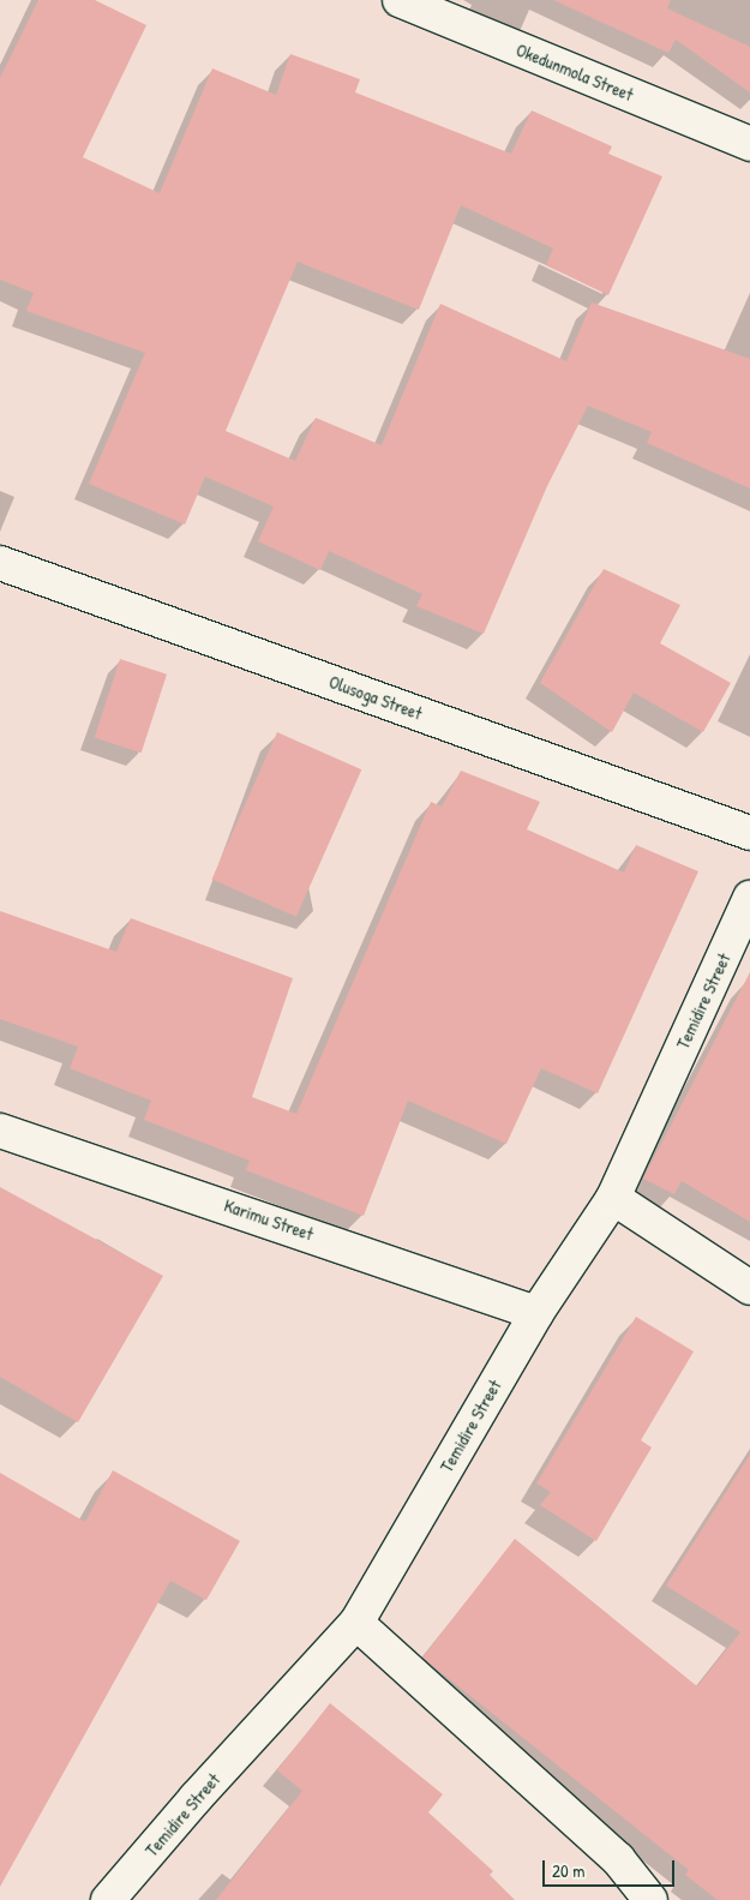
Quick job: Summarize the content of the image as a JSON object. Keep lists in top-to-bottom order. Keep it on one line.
{"streets":{"street":["Okedunmola Street","Olusoga Street","Temidire Street","Karimu Street"]},"crossings":[["Temidire Street","Karimu Street"]],"scale_bar":"20 m"}
